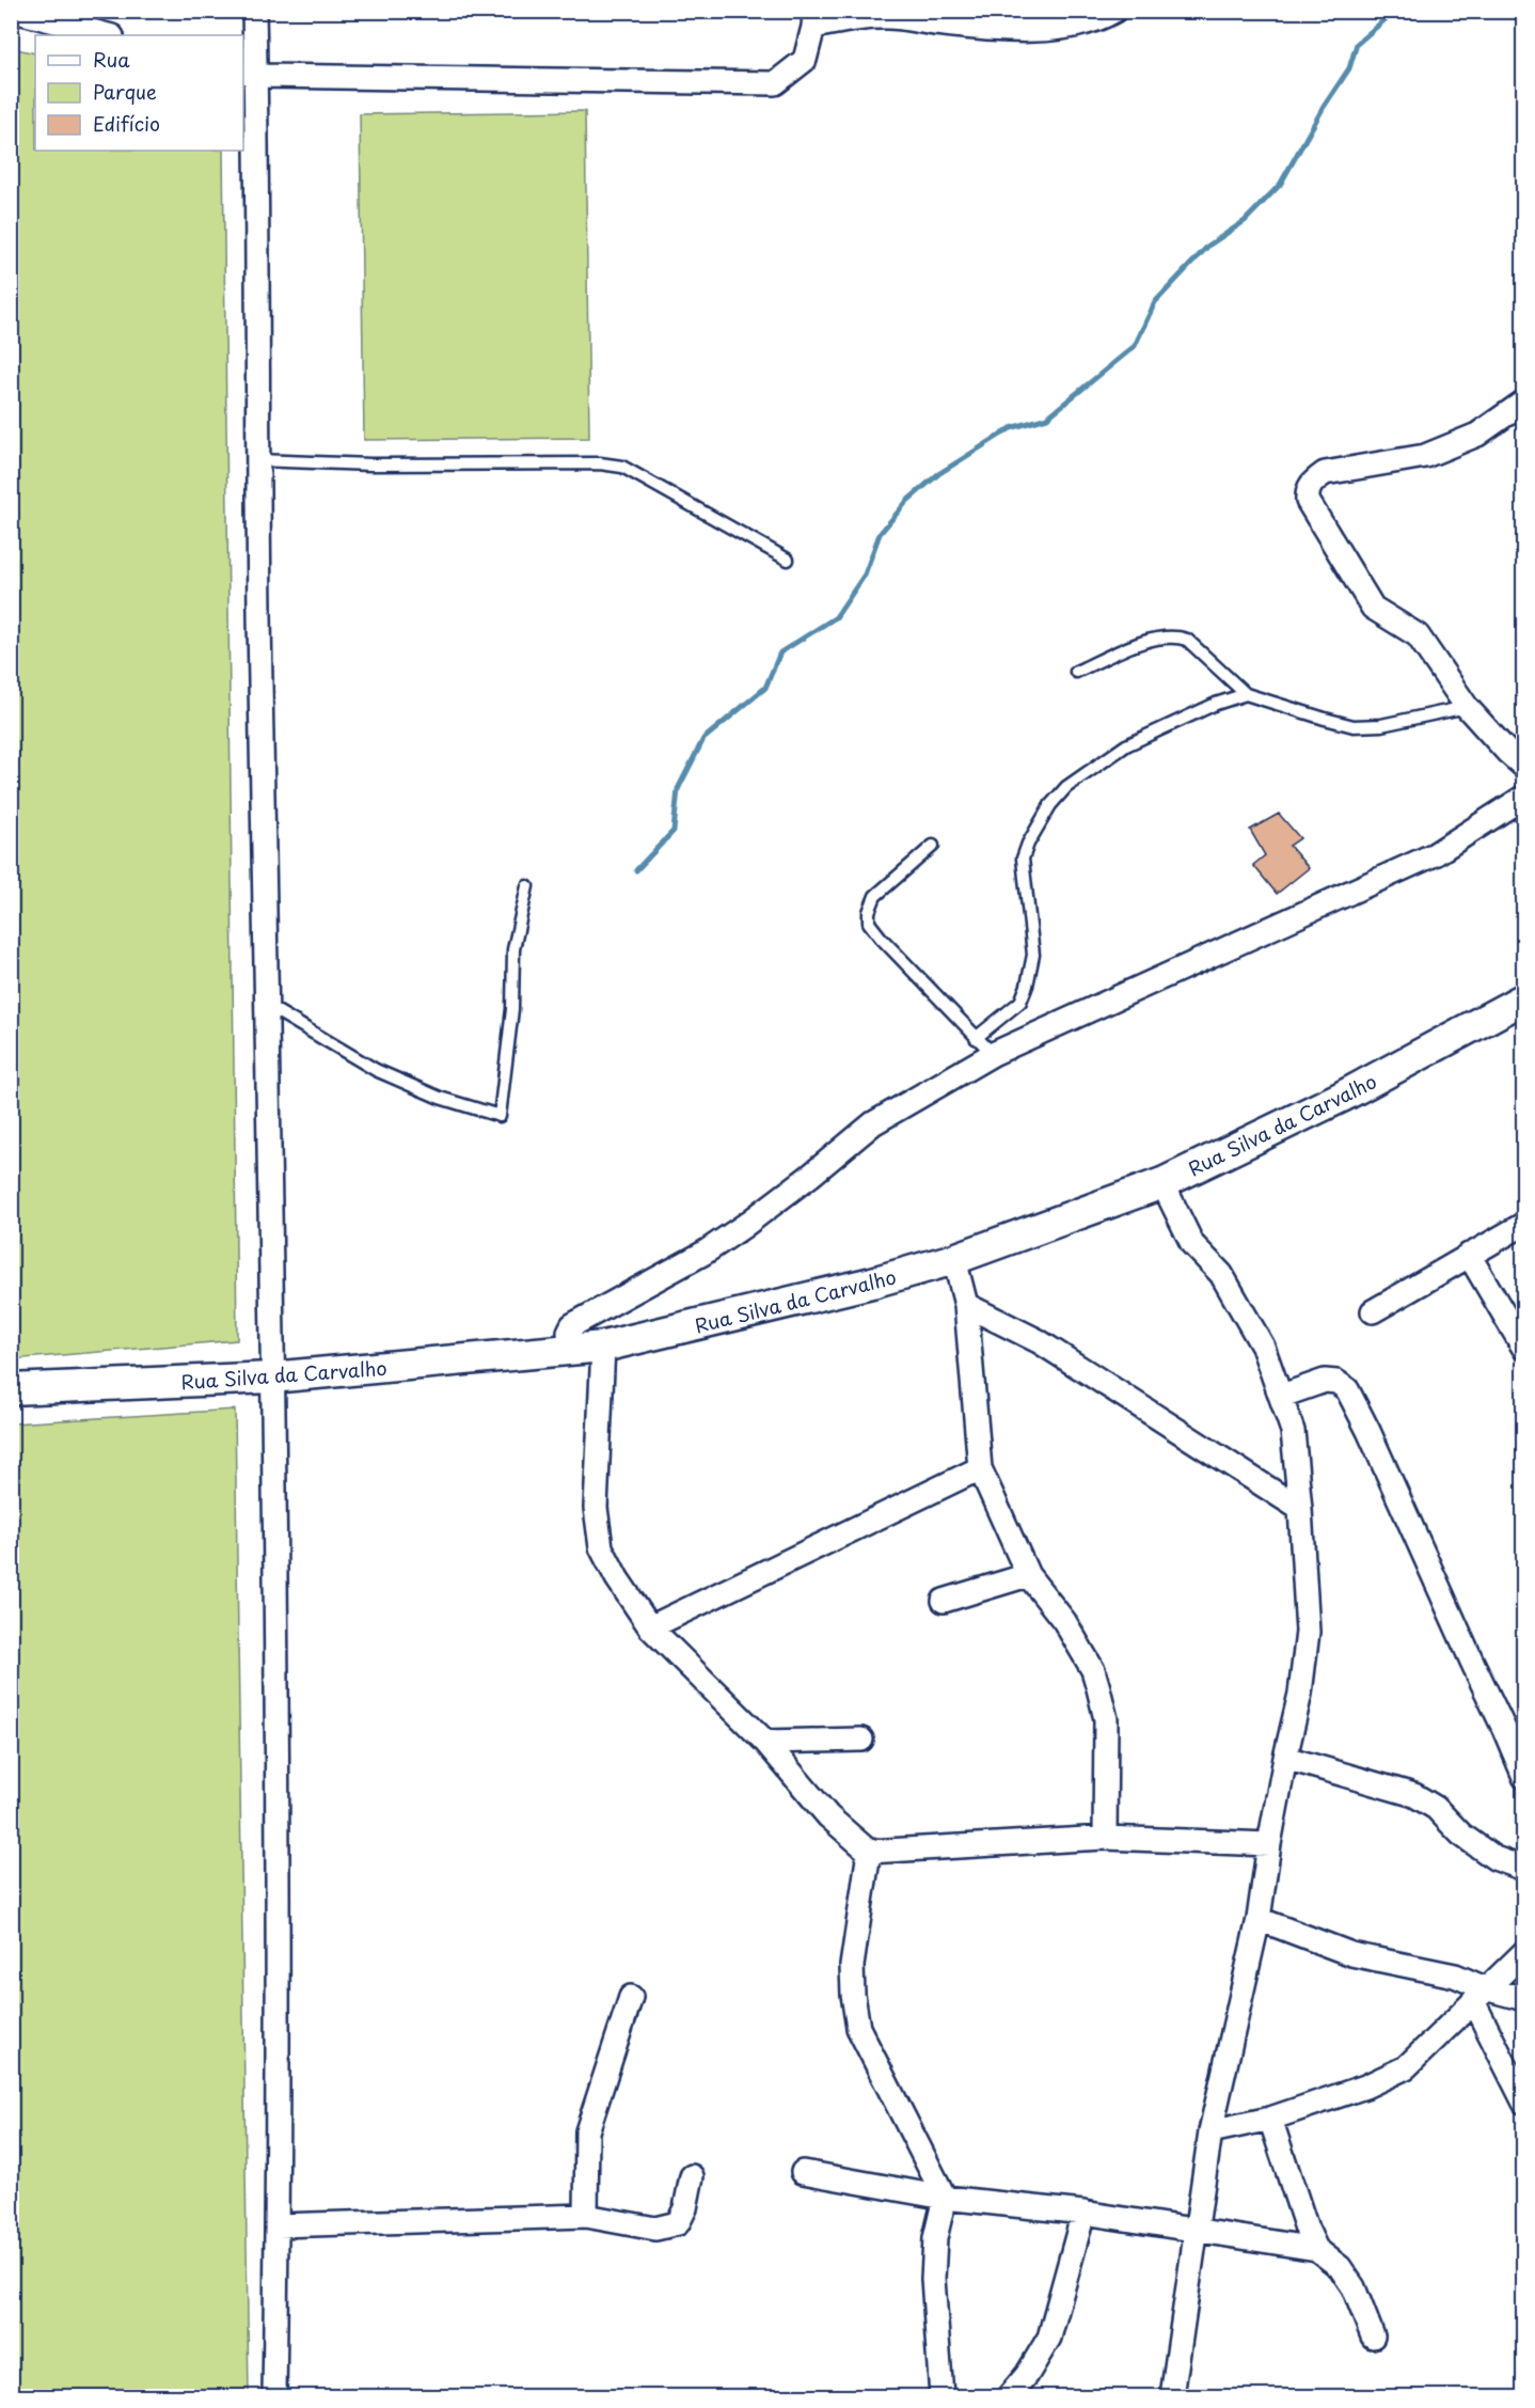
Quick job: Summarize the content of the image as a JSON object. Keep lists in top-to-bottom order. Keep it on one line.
{"streets":{"street":["Rua Silva da Carvalho"]},"legend":["Rua","Parque","Edifício"]}
